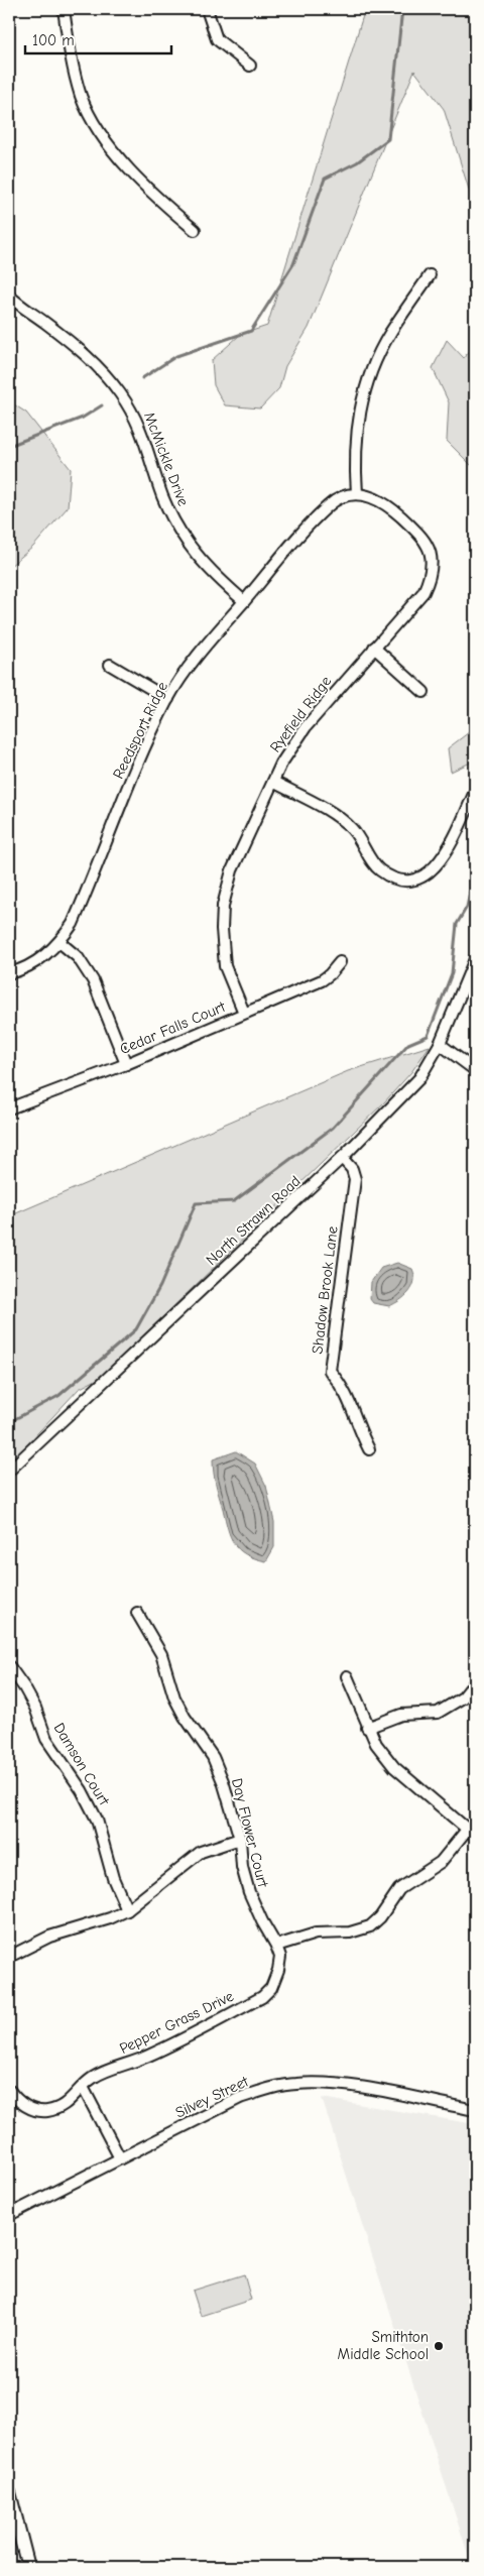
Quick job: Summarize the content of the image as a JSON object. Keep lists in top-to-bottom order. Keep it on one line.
{"streets":{"street":["McMickle Drive","Ryefield Ridge","Reedsport Ridge","Cedar Falls Court","North Strawn Road","Shadow Brook Lane","Damson Court","Day Flower Court","Pepper Grass Drive","Silvey Street"]},"crossings":[["McMickle Drive","Reedsport Ridge"],["Ryefield Ridge","Reedsport Ridge"],["Ryefield Ridge","Cedar Falls Court"],["North Strawn Road","Shadow Brook Lane"],["Day Flower Court","Pepper Grass Drive"]],"places":["Smithton Middle School"],"scale_bar":"100 m"}
